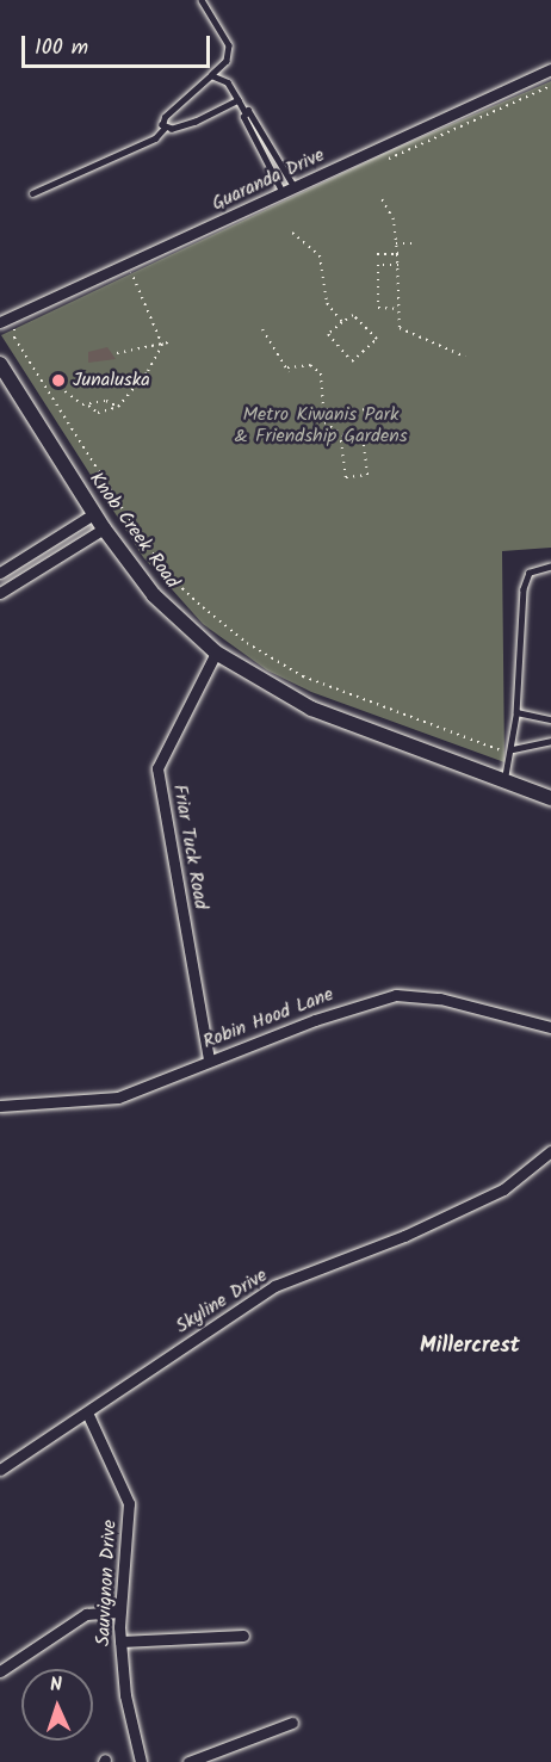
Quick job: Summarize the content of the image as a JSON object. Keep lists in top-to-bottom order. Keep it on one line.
{"streets":{"main road":["Knob Creek Road"],"street":["Guaranda Drive","Friar Tuck Road","Robin Hood Lane","Skyline Drive","Sauvignon Drive"]},"crossings":[["Knob Creek Road","Friar Tuck Road"],["Friar Tuck Road","Robin Hood Lane"],["Skyline Drive","Sauvignon Drive"]],"districts":["Millercrest"],"parks":["Metro Kiwanis Park & Friendship Gardens"],"places":["Junaluska"],"scale_bar":"100 m","north":"top"}
